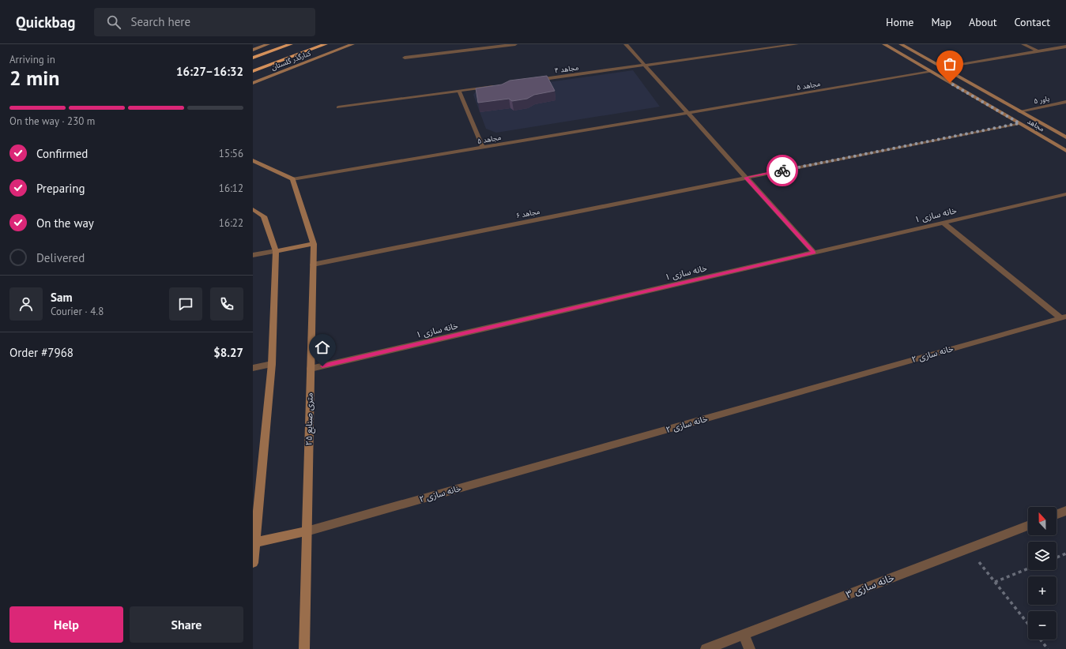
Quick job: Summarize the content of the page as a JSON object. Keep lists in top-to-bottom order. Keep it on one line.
{"streets":{"main road":["کنارگذر گلستان","مجاهد","۲۵ متری صنایع"],"street":["مجاهد ۴","مجاهد ۵","یاور ۵","۵ مجاهد","۶ مجاهد","خانه سازی ۱","خانه سازی ۲","خانه سازی ۳"]},"crossings":[["مجاهد ۵","مجاهد"],["مجاهد ۵","۵ مجاهد"],["یاور ۵","مجاهد"],["مجاهد","۶ مجاهد"],["۵ مجاهد","۲۵ متری صنایع"],["۶ مجاهد","۲۵ متری صنایع"],["خانه سازی ۱","۲۵ متری صنایع"],["خانه سازی ۲","۲۵ متری صنایع"]],"north":"top","page":{"header":"Quickbag","search":"Search here","nav":["Home","Map","About","Contact"],"heading":["2 min","Arriving in","16:27–16:32"],"panel":["Sam","Courier · 4.8","Order #7968","$8.27"],"bar":"On the way · 230 m","list":[["Confirmed","15:56"],["Preparing","16:12"],["On the way","16:22"],"Delivered"],"map_buttons":["+","−"],"buttons":["Help","Share"]}}
